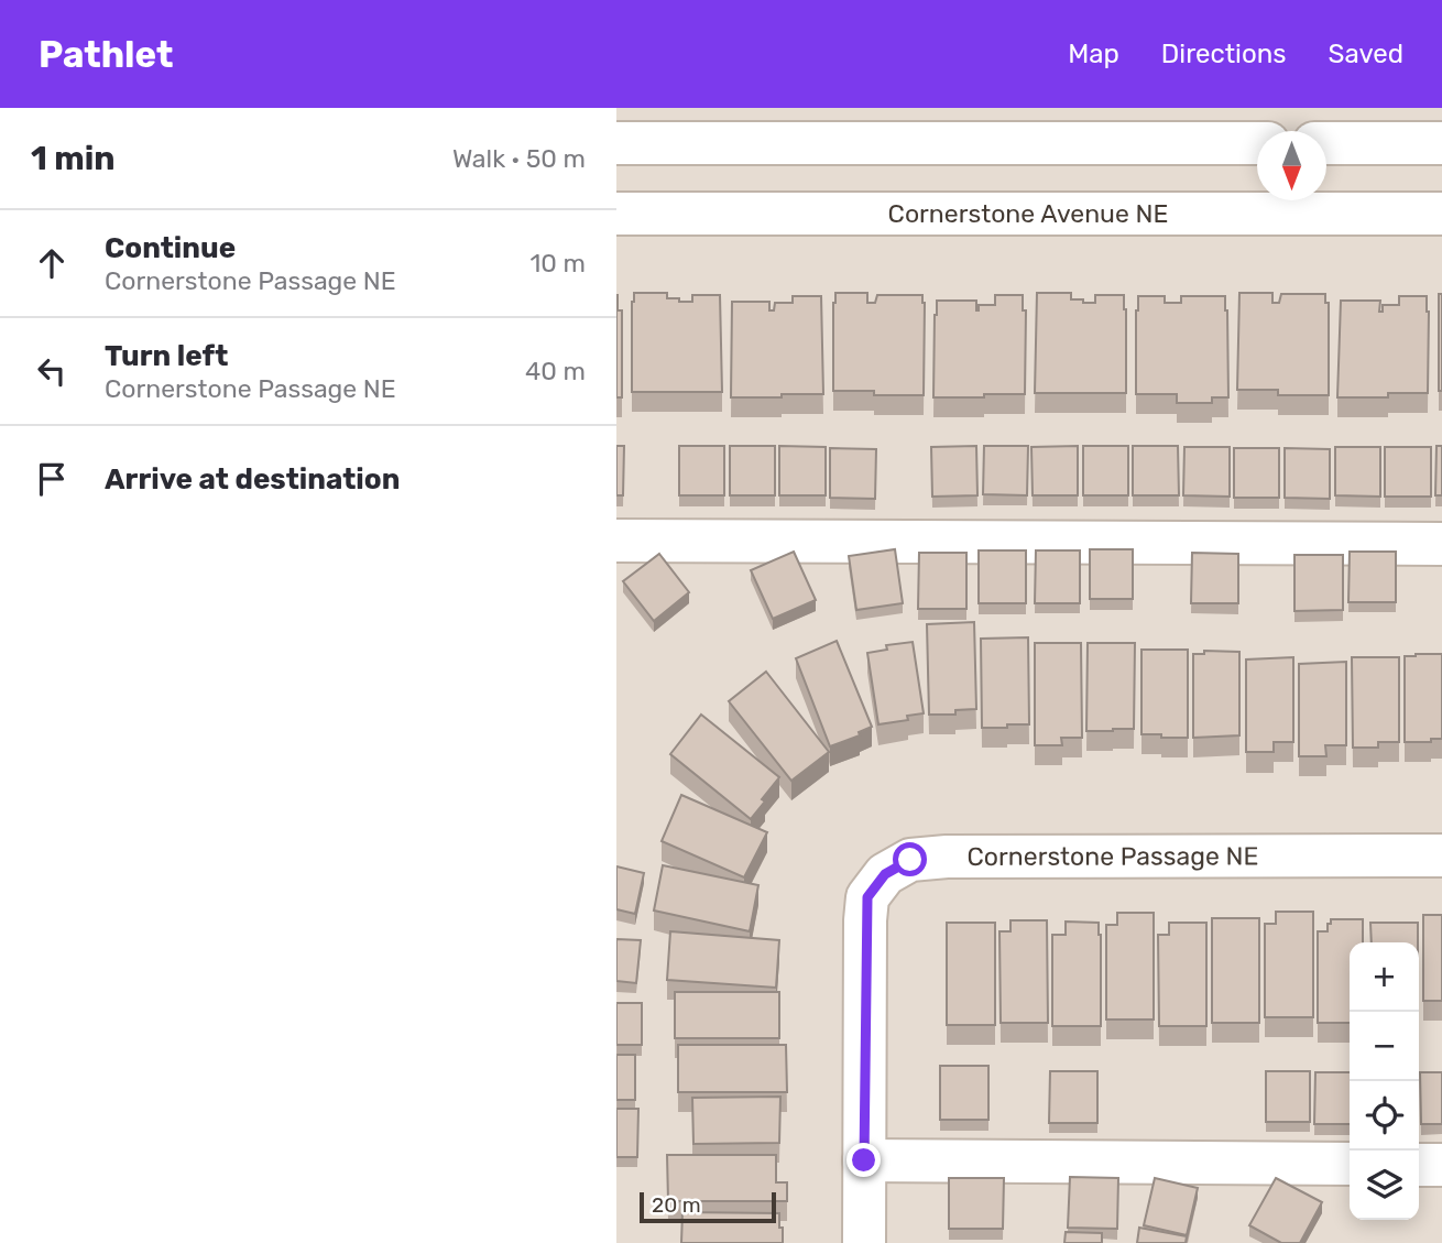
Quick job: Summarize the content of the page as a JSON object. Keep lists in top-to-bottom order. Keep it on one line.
{"streets":{"street":["Cornerstone Avenue NE","Cornerstone Passage NE"]},"scale_bar":"20 m","north":"bottom","page":{"header":"Pathlet","nav":["Map","Directions","Saved"],"heading":["1 min","Walk · 50 m"],"list":[["Continue","Cornerstone Passage NE","10 m"],["Turn left","Cornerstone Passage NE","40 m"],"Arrive at destination"],"map_buttons":["+","−"],"scale":"20 m"}}
